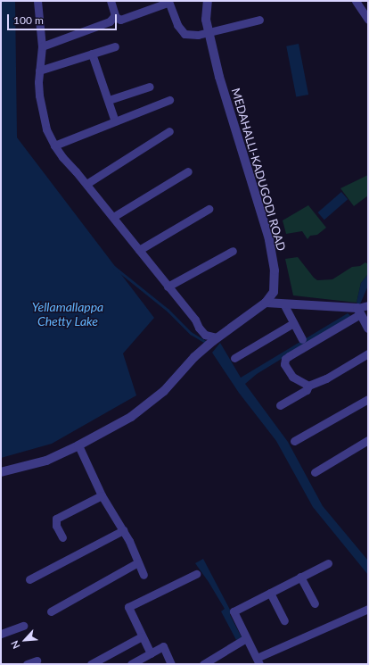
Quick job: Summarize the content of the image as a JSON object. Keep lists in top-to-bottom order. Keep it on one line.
{"streets":{"street":["MEDAHALLI-KADUGODI ROAD"]},"water":["Yellamallappa Chetty Lake"],"scale_bar":"100 m","north":"bottom left"}
